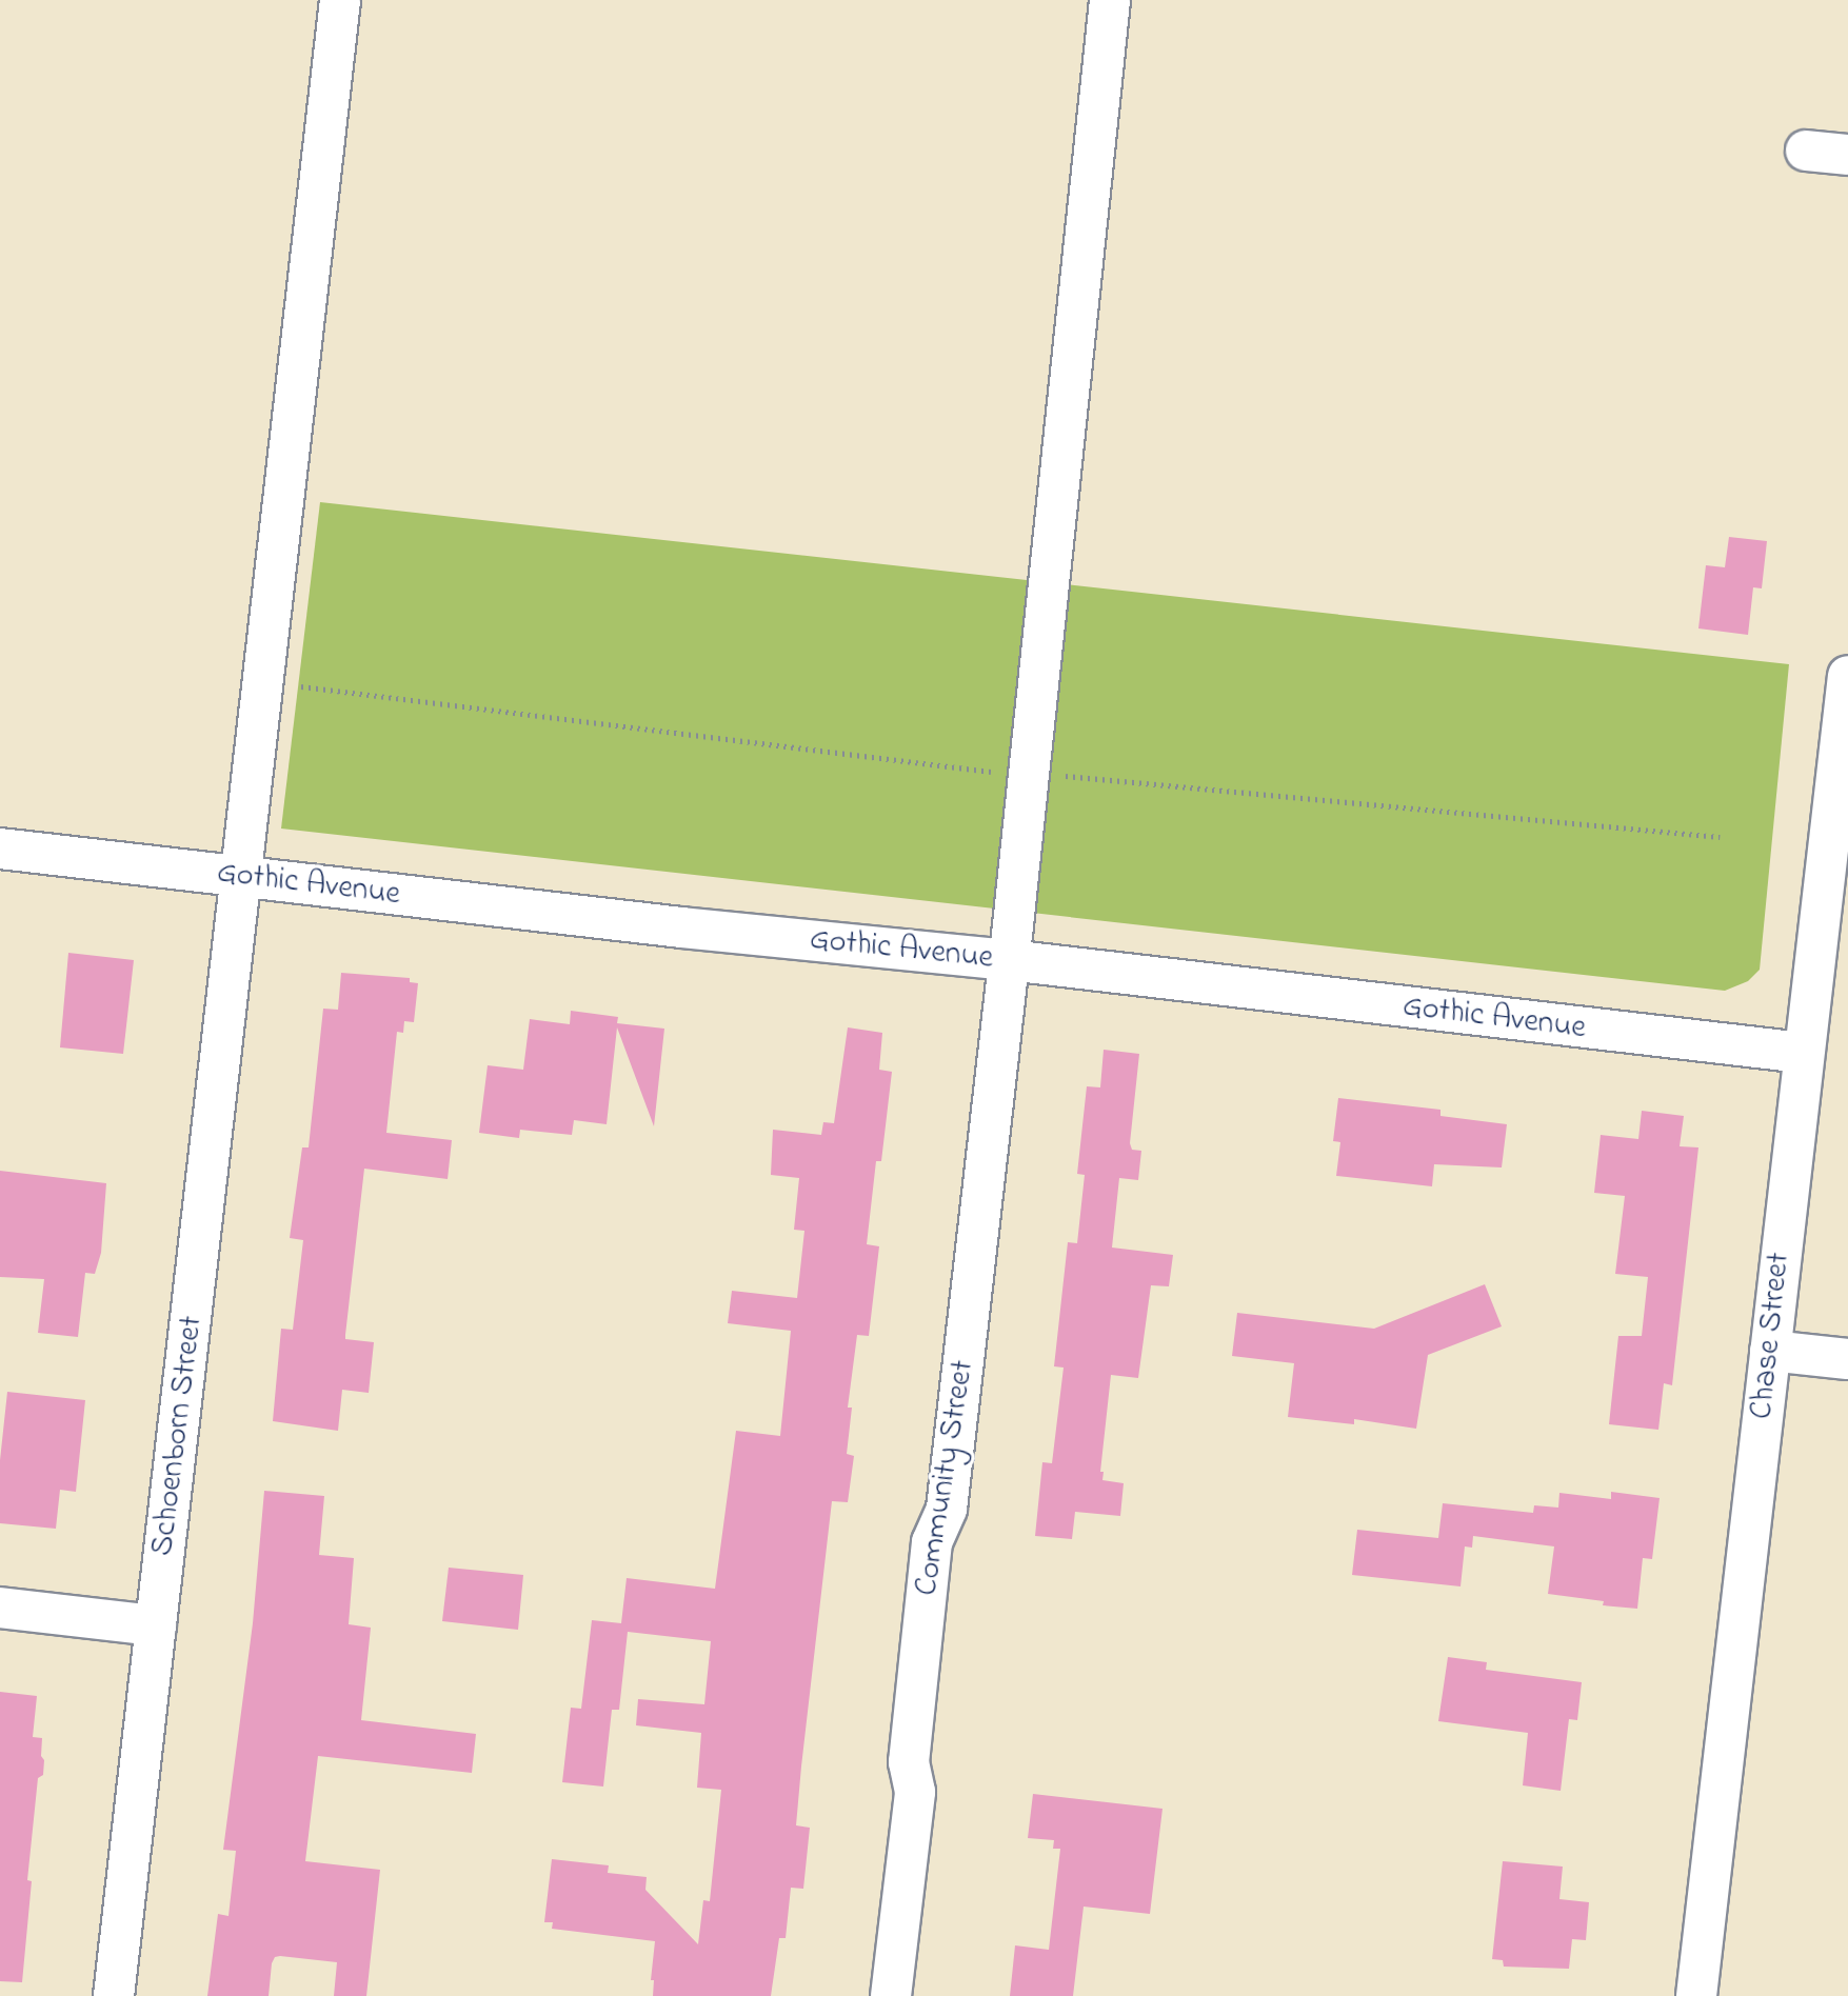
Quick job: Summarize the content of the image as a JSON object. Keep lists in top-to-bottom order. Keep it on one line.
{"streets":{"street":["Gothic Avenue","Chase Street","Schoenborn Street","Community Street"]},"crossings":[["Gothic Avenue","Chase Street"],["Gothic Avenue","Schoenborn Street"],["Gothic Avenue","Community Street"]]}
